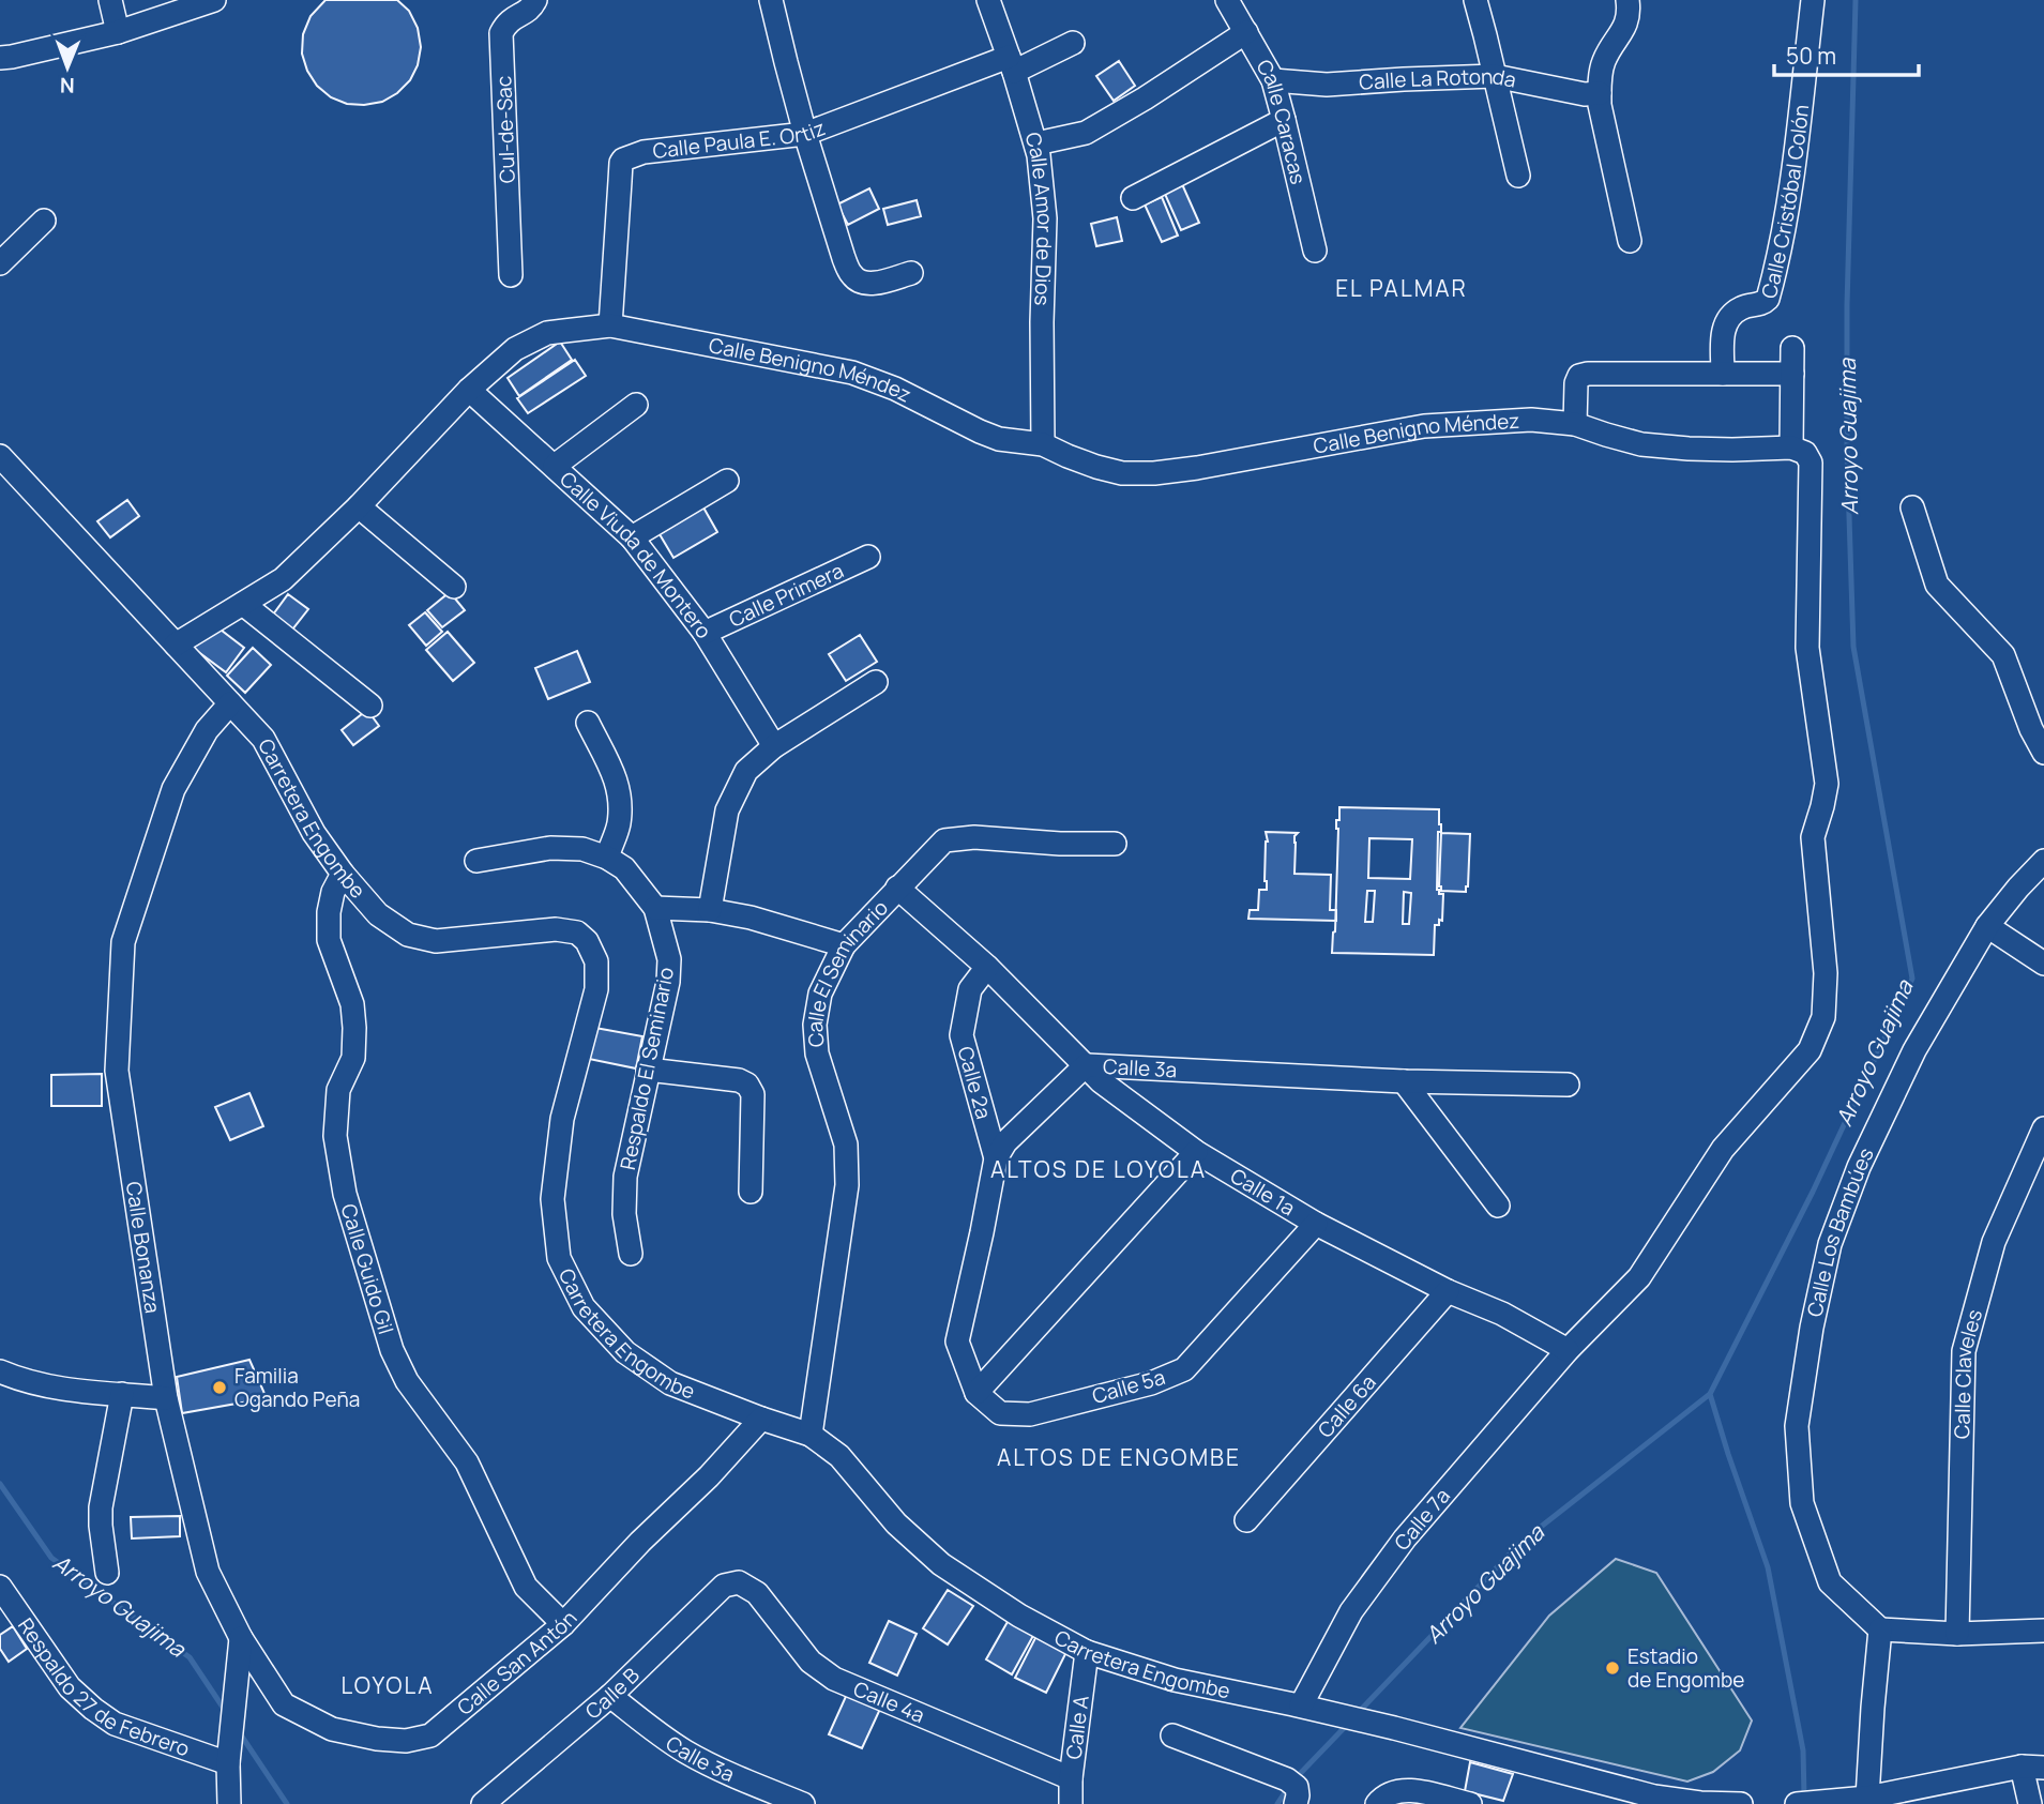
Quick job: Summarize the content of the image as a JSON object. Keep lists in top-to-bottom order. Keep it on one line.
{"streets":{"street":["Calle La Rotonda","Calle Caracas","Cul-de-Sac","Calle Paula E. Ortiz","Calle Cristóbal Colón","Calle Amor de Dios","Calle Benigno Méndez","Calle Viuda de Montero","Calle Primera","Carretera Engombe","Calle El Seminario","Respaldo El Seminario","Calle 3a","Calle 2a","Calle 1a","Calle Los Bambúes","Calle Bonanza","Calle Guido Gil","Calle Claveles","Calle 5a","Calle 6a","Calle 7a","Calle San Antón","Respaldo 27 de Febrero","Calle B","Calle 4a","Calle A"]},"crossings":[["Calle La Rotonda","Calle Caracas"],["Calle Paula E. Ortiz","Calle Amor de Dios"],["Calle Paula E. Ortiz","Calle Benigno Méndez"],["Calle Amor de Dios","Calle Benigno Méndez"],["Calle Benigno Méndez","Calle Viuda de Montero"],["Calle Benigno Méndez","Carretera Engombe"],["Calle Viuda de Montero","Calle Primera"],["Carretera Engombe","Calle El Seminario"],["Carretera Engombe","Calle Bonanza"],["Carretera Engombe","Calle Guido Gil"],["Carretera Engombe","Calle 7a"],["Carretera Engombe","Calle San Antón"],["Carretera Engombe","Calle A"],["Calle El Seminario","Calle 1a"],["Calle 3a","Calle 2a"],["Calle 3a","Calle 1a"],["Calle 3a","Calle 5a"],["Calle 3a","Calle B"],["Calle 2a","Calle 1a"],["Calle 1a","Calle 5a"],["Calle 1a","Calle 6a"],["Calle 1a","Calle 7a"],["Calle Bonanza","Calle San Antón"],["Calle Guido Gil","Calle San Antón"],["Calle B","Calle 4a"],["Calle 4a","Calle A"]],"districts":["EL PALMAR","ALTOS DE LOYOLA","ALTOS DE ENGOMBE","LOYOLA"],"water":["Arroyo Guajima"],"places":["Familia Ogando Peña","Estadio de Engombe"],"scale_bar":"50 m","north":"bottom"}
